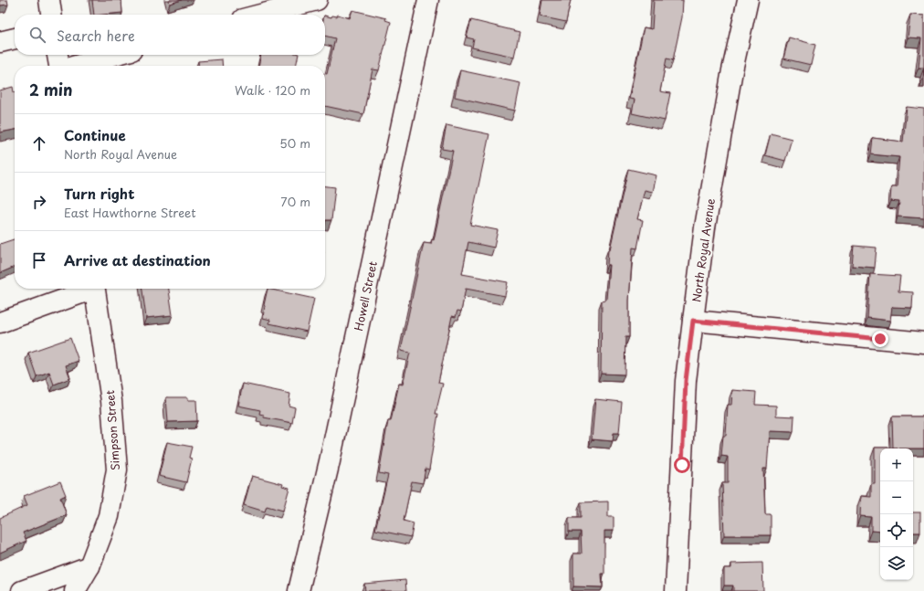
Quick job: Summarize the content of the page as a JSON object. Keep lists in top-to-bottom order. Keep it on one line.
{"streets":{"street":["North Royal Avenue","Howell Street","Simpson Street"]},"page":{"search":"Search here","heading":["2 min","Walk · 120 m"],"list":[["Continue","North Royal Avenue","50 m"],["Turn right","East Hawthorne Street","70 m"],"Arrive at destination"],"map_buttons":["+","−"]}}
